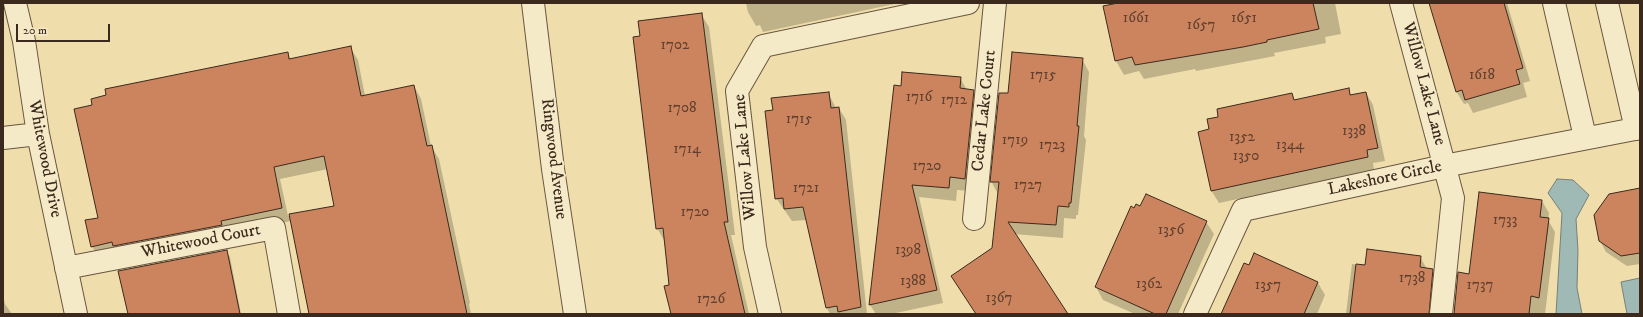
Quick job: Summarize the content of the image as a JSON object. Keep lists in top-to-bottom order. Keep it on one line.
{"streets":{"street":["Willow Lake Lane","Cedar Lake Court","Whitewood Drive","Ringwood Avenue","Lakeshore Circle","Whitewood Court"]},"crossings":[["Willow Lake Lane","Lakeshore Circle"],["Whitewood Drive","Whitewood Court"]],"house_numbers":["1661","1651","1657","1702","1715","1618","1716","1712","1708","1715","1338","1352","1719","1723","1344","1714","1350","1720","1727","1721","1720","1733","1356","1398","1738","1388","1362","1357","1737","1367","1726"],"scale_bar":"20 m"}
